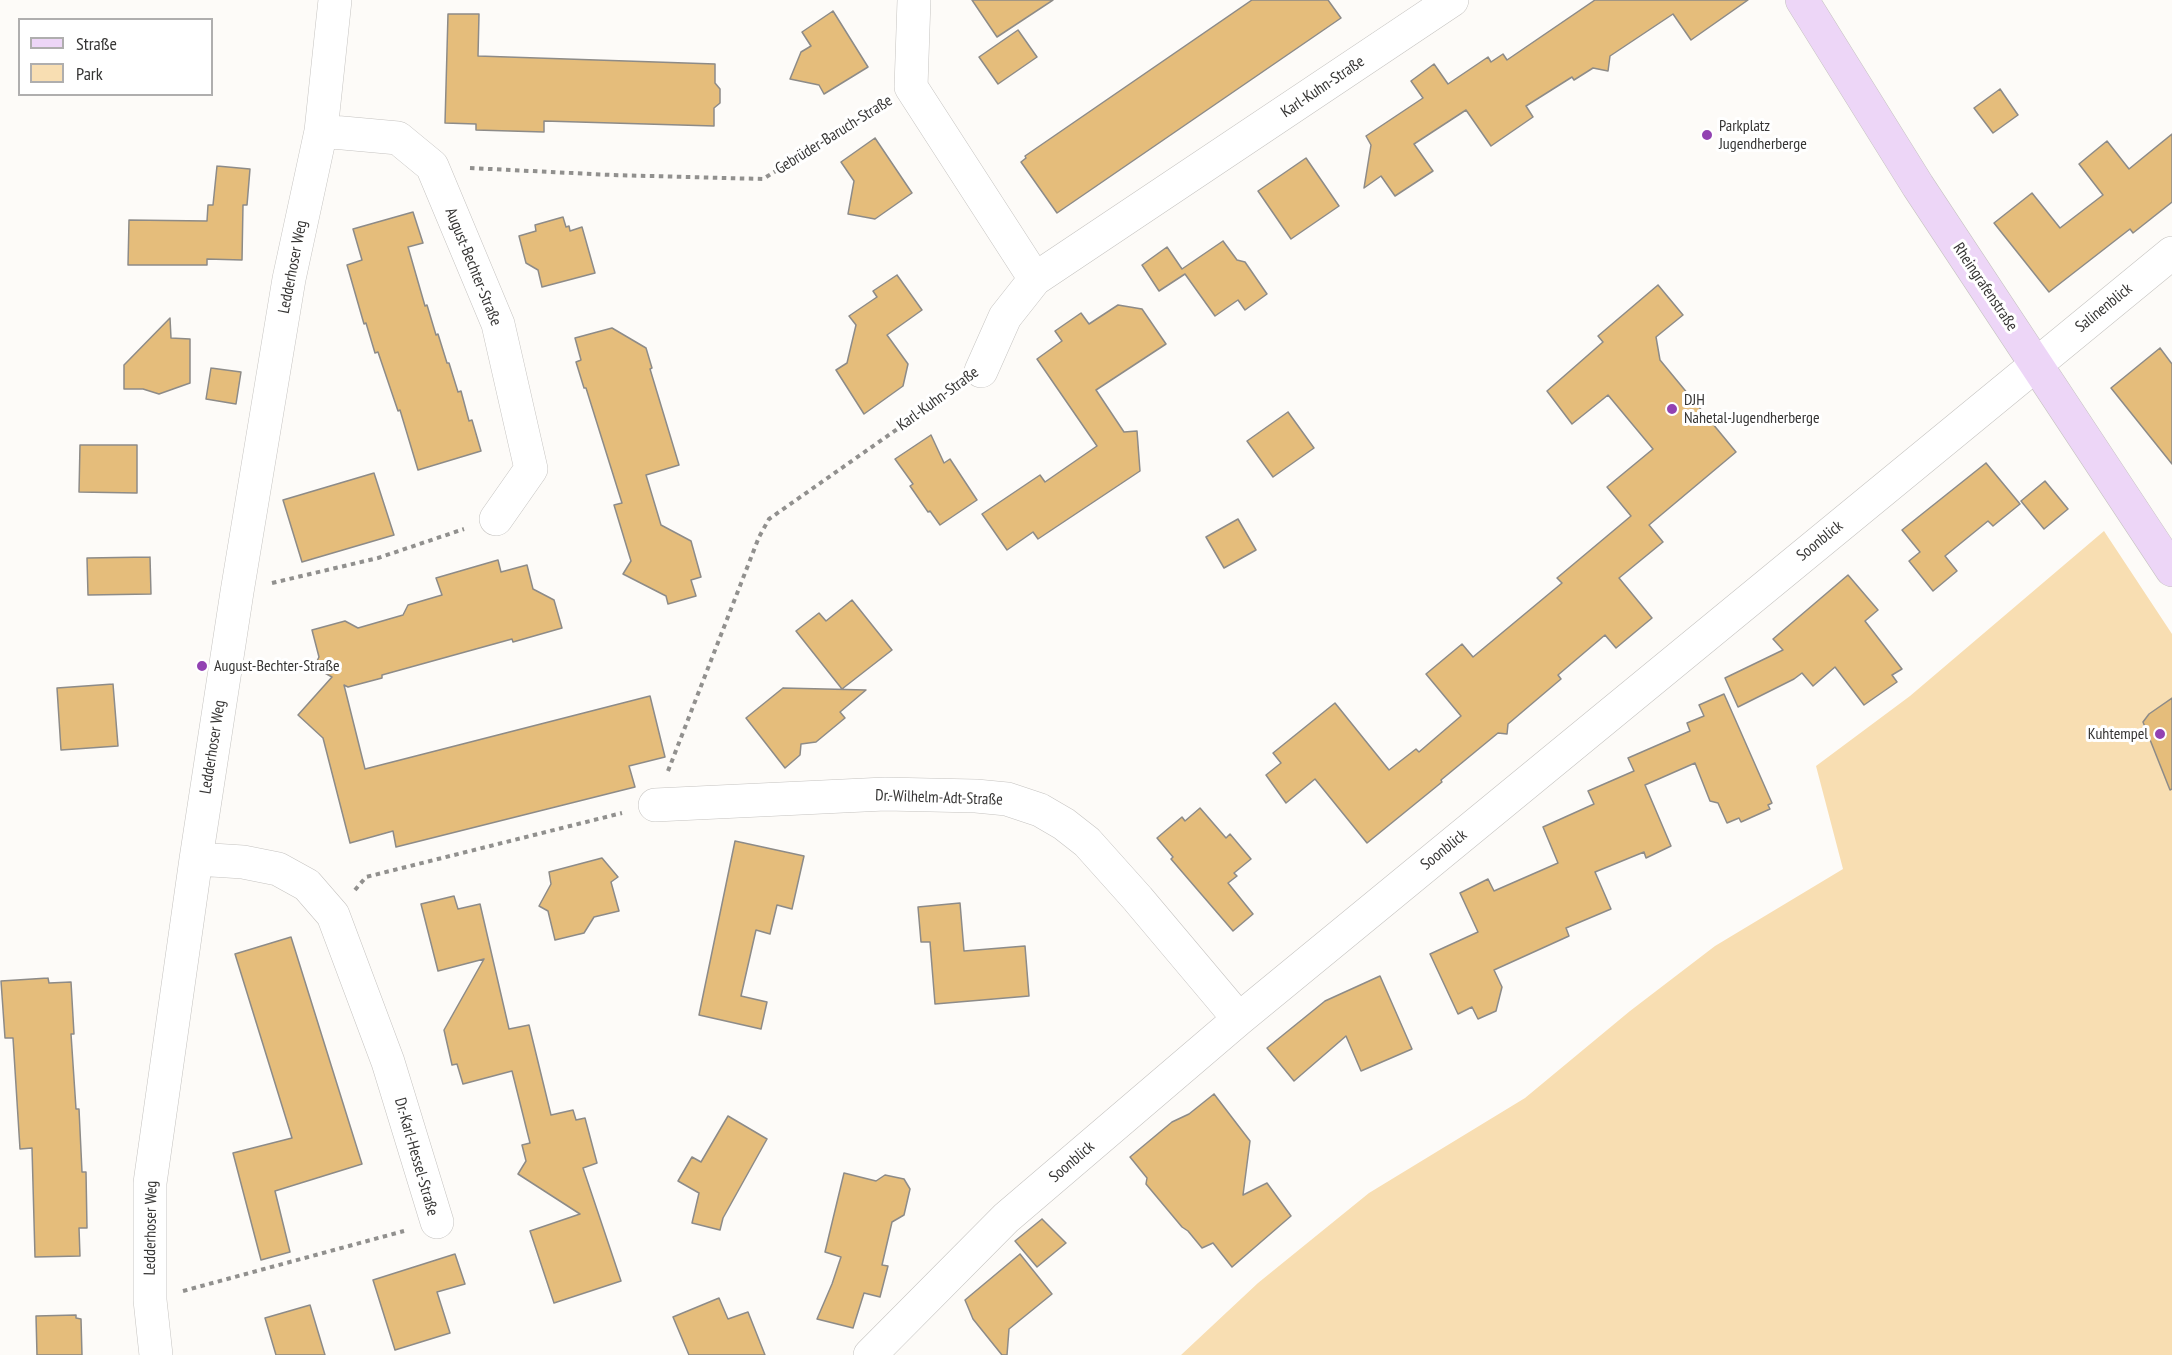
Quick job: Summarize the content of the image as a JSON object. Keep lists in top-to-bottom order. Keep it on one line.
{"streets":{"street":["Karl-Kuhn-Straße","Gebrüder-Baruch-Straße","Ledderhoser Weg","August-Bechter-Straße","Rheingrafenstraße","Salinenblick","Soonblick","Dr.-Wilhelm-Adt-Straße","Dr.-Karl-Hessel-Straße"]},"crossings":[["Karl-Kuhn-Straße","Gebrüder-Baruch-Straße"],["Karl-Kuhn-Straße","Dr.-Wilhelm-Adt-Straße"],["Gebrüder-Baruch-Straße","August-Bechter-Straße"],["Ledderhoser Weg","August-Bechter-Straße"],["Ledderhoser Weg","Dr.-Karl-Hessel-Straße"],["Rheingrafenstraße","Salinenblick"],["Rheingrafenstraße","Soonblick"],["Salinenblick","Soonblick"],["Soonblick","Dr.-Wilhelm-Adt-Straße"]],"places":["Parkplatz Jugendherberge","DJH Nahetal-Jugendherberge","August-Bechter-Straße","Kuhtempel"],"legend":["Straße","Park"]}
